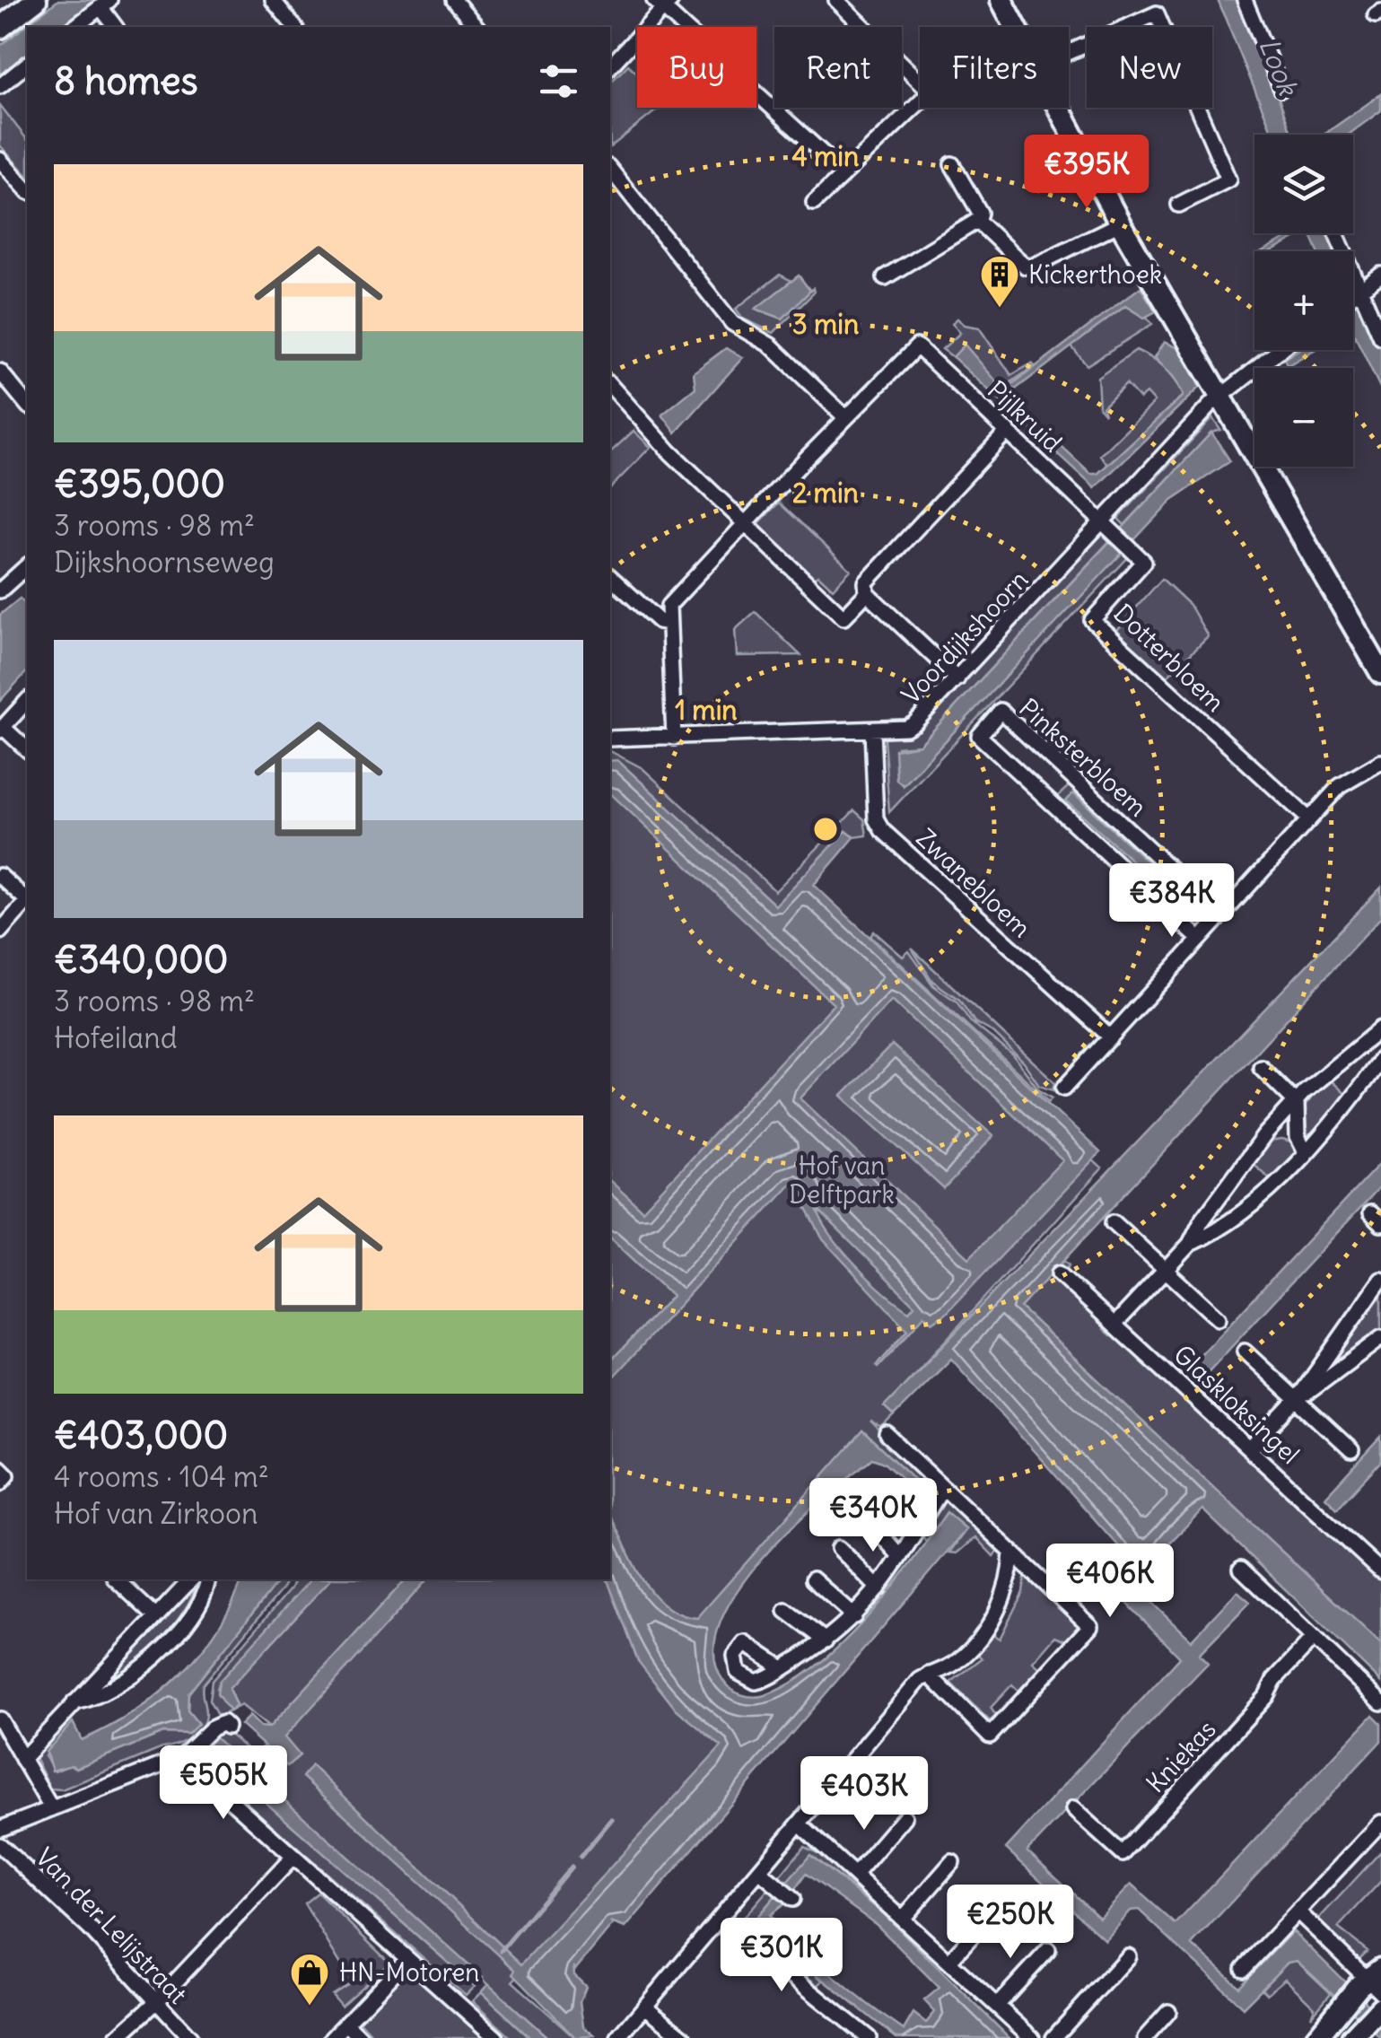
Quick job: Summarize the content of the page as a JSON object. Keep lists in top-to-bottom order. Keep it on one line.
{"streets":{"street":["Pijlkruid","Voordijkshoorn","Dotterbloem","Pinksterbloem","Zwanebloem","Glaskloksingel","Kniekas","Van der Lelijstraat"]},"crossings":[["Pijlkruid","Voordijkshoorn"],["Pijlkruid","Dotterbloem"],["Voordijkshoorn","Dotterbloem"],["Voordijkshoorn","Zwanebloem"]],"water":["Look"],"parks":["Hof van Delftpark"],"places":{"building":["Kickerthoek"],"shop":["HN-Motoren"]},"page":{"chip":["Buy","Rent","Filters","New"],"heading":"8 homes","map_buttons":["+","−"],"price":["€395K","€384K","€340K","€406K","€505K","€403K","€250K","€301K"],"list":[{"name":"€395,000","note":"3 rooms · 98 m² · Dijkshoornseweg"},{"name":"€340,000","note":"3 rooms · 98 m² · Hofeiland"},{"name":"€403,000","note":"4 rooms · 104 m² · Hof van Zirkoon"}]},"rings":["4 min","3 min","2 min","1 min"]}
